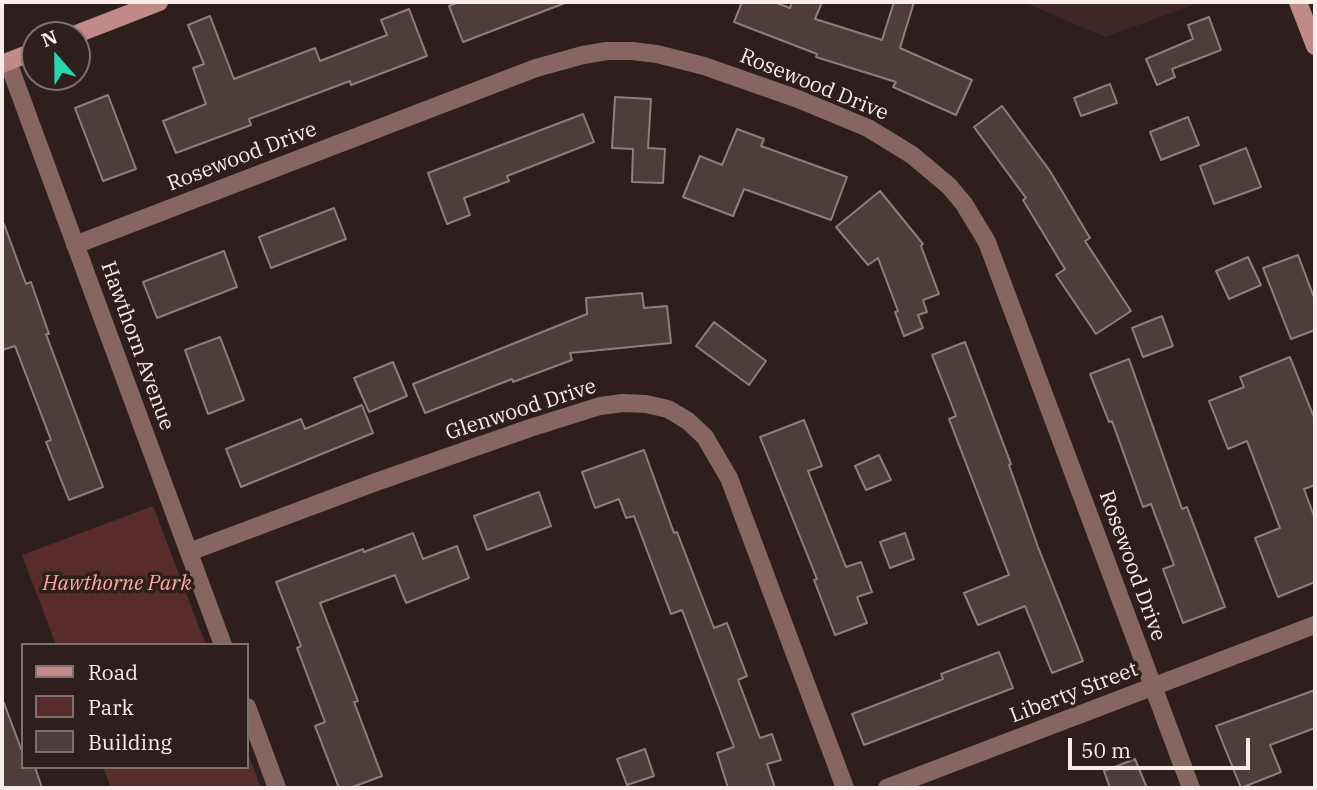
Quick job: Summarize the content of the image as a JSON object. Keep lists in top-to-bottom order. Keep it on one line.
{"streets":{"street":["Rosewood Drive","Hawthorn Avenue","Glenwood Drive","Liberty Street"]},"crossings":[["Rosewood Drive","Hawthorn Avenue"],["Rosewood Drive","Liberty Street"],["Hawthorn Avenue","Glenwood Drive"]],"parks":["Hawthorne Park"],"legend":["Road","Park","Building"],"scale_bar":"50 m","north":"top"}
